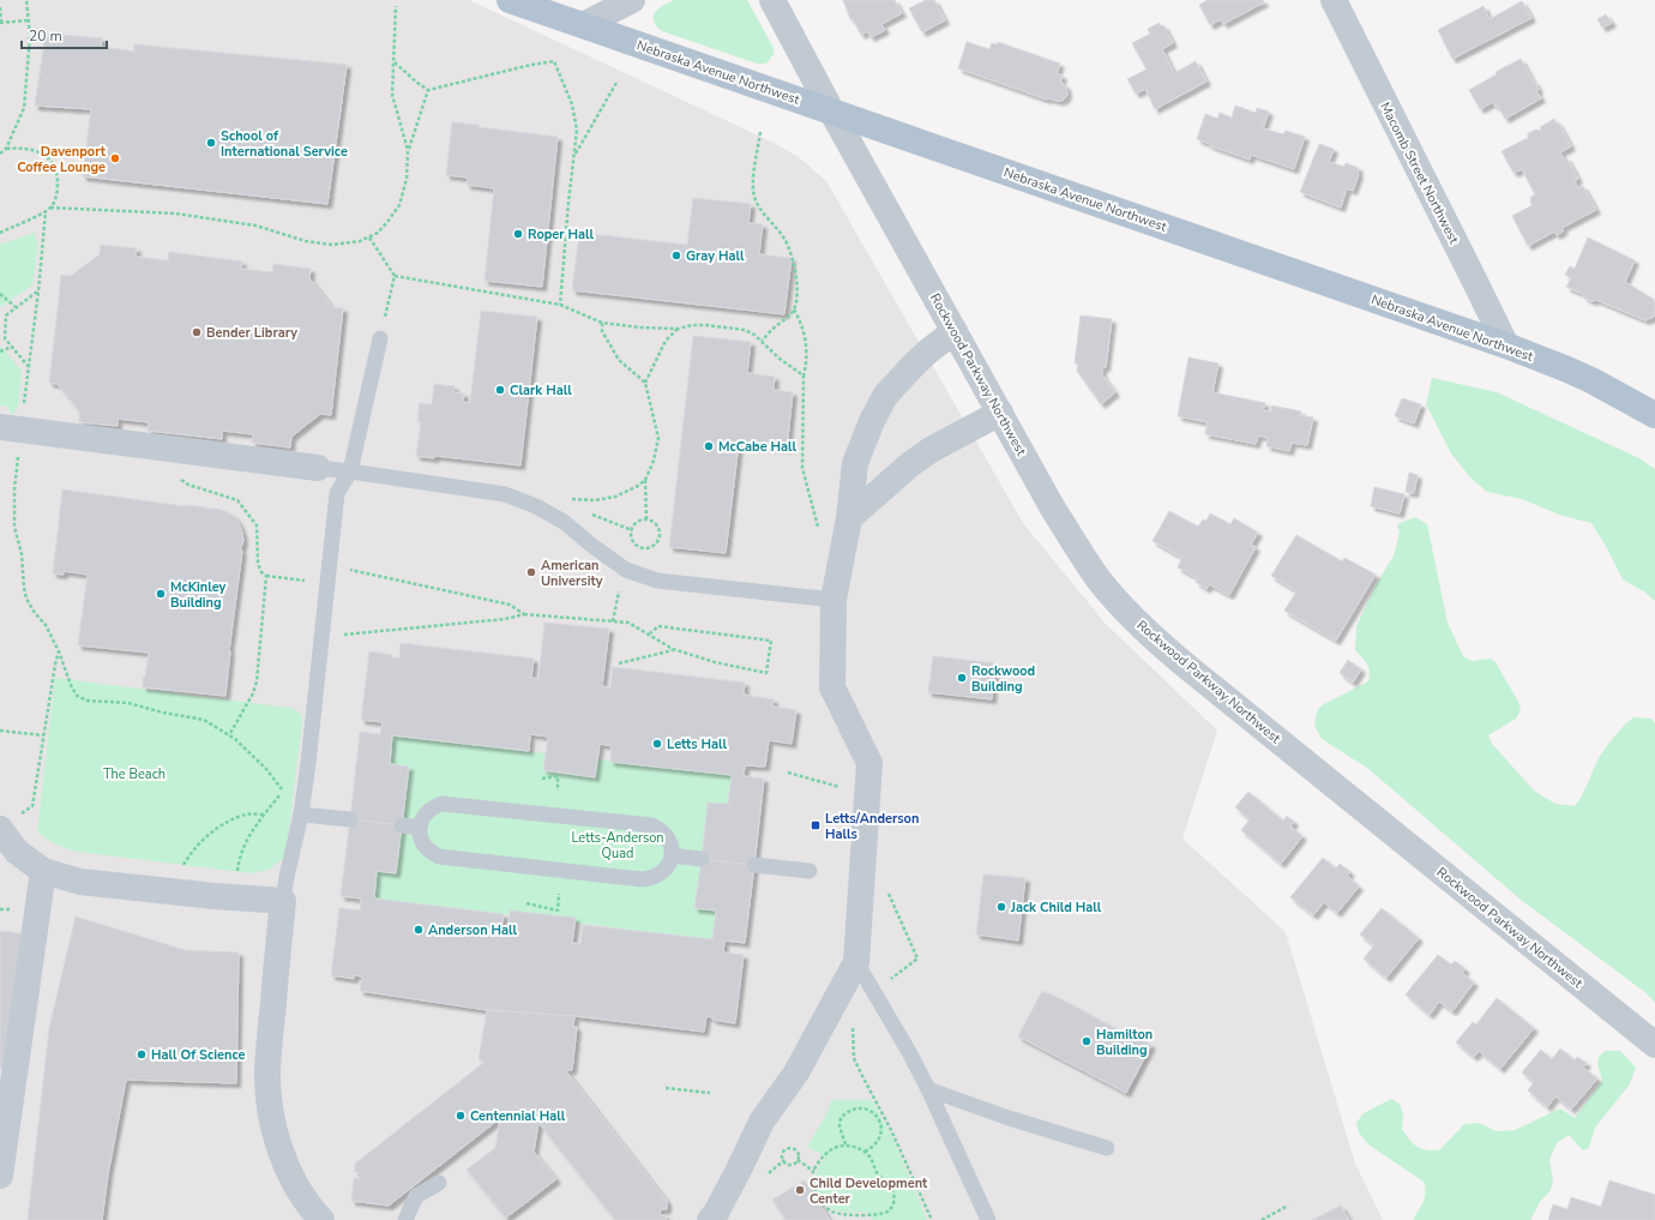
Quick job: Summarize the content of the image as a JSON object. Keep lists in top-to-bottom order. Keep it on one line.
{"streets":{"main road":["Nebraska Avenue Northwest"],"street":["Macomb Street Northwest","Rockwood Parkway Northwest"]},"crossings":[["Nebraska Avenue Northwest","Macomb Street Northwest"],["Nebraska Avenue Northwest","Rockwood Parkway Northwest"]],"parks":["The Beach","Letts-Anderson Quad"],"places":{"other":["School of International Service","Davenport Coffee Lounge","Roper Hall","Gray Hall","Bender Library","Clark Hall","McCabe Hall","American University","McKinley Building","Rockwood Building","Letts Hall","Jack Child Hall","Anderson Hall","Hamilton Building","Hall Of Science","Centennial Hall","Child Development Center"],"transit":["Letts/Anderson Halls"]},"scale_bar":"20 m"}
